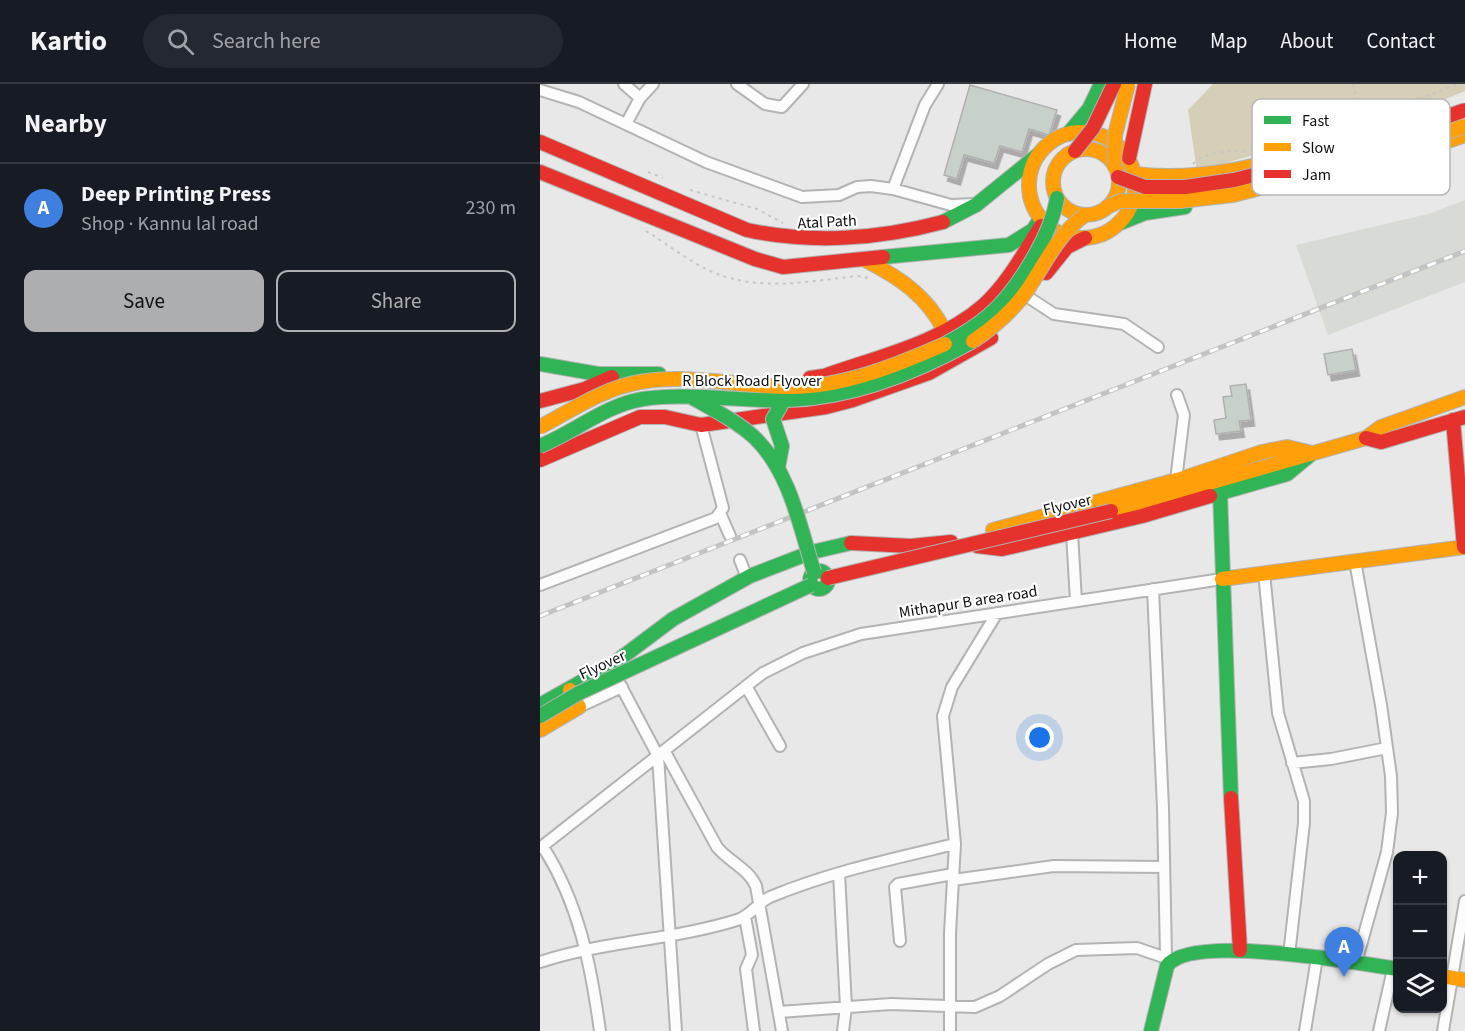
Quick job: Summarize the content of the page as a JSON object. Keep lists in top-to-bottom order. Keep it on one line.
{"streets":{"main road":["Atal Path","R Block Road Flyover","Flyover","Mithapur B area road"]},"legend":["Fast","Slow","Jam"],"page":{"header":"Kartio","search":"Search here","nav":["Home","Map","About","Contact"],"heading":"Nearby","list":[{"mark":"A","name":"Deep Printing Press","note":"Shop · Kannu lal road","value":"230 m"}],"buttons":["Save","Share"],"map_buttons":["+","−"],"pins":"A"}}
